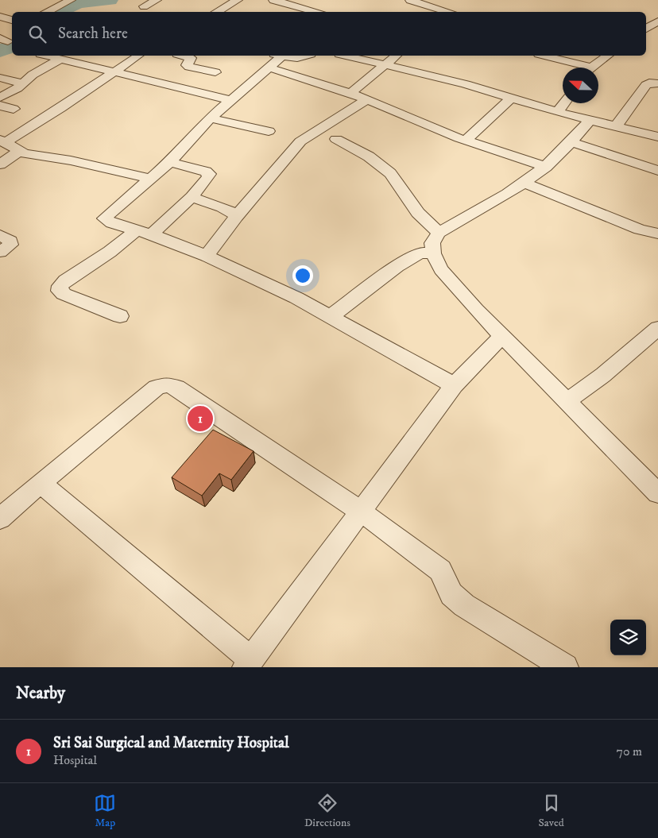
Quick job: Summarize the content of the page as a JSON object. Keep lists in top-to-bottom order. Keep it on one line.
{"north":"left","page":{"search":"Search here","pins":"1","heading":"Nearby","list":[{"mark":"1","name":"Sri Sai Surgical and Maternity Hospital","note":"Hospital","value":"70 m"}],"nav":["Map","Directions","Saved"]}}
